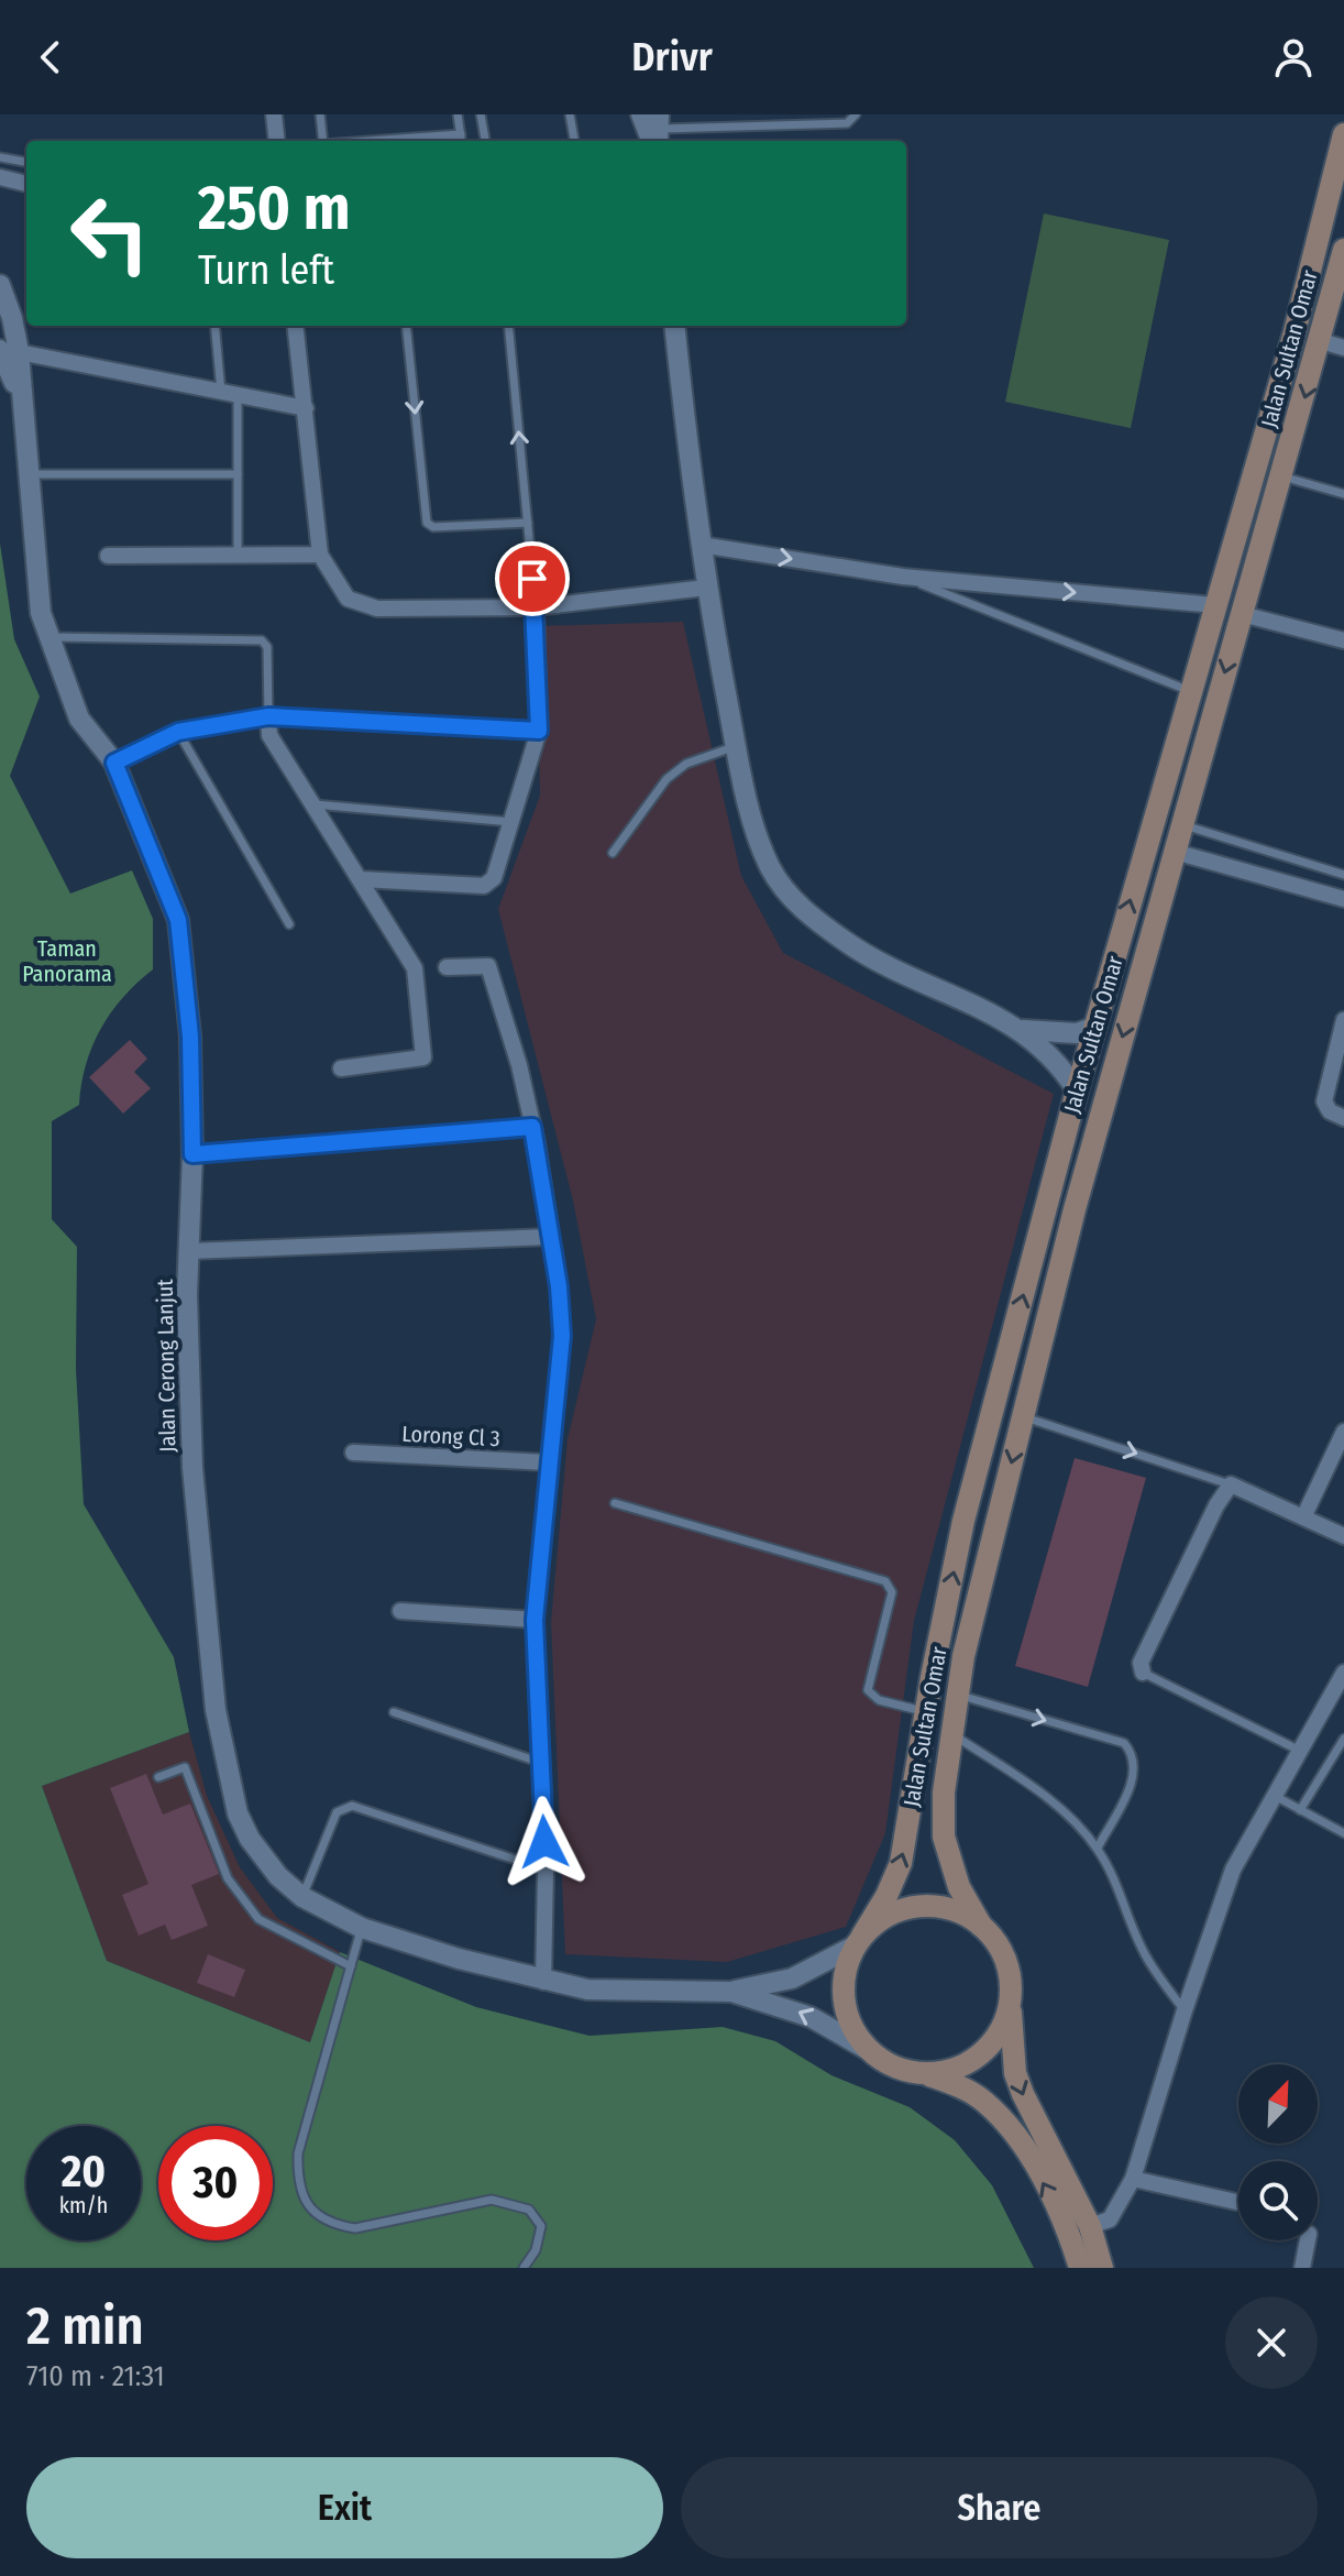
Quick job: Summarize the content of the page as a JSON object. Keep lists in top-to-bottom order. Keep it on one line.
{"streets":{"main road":["Jalan Sultan Omar"],"street":["Jalan Cerong Lanjut","Lorong Cl 3"]},"crossings":[["Jalan Sultan Omar","Jalan Cerong Lanjut"]],"parks":["Taman Panorama"],"north":"top right","page":{"header":"Drivr","turn":["250 m","Turn left"],"speed":"20 km/h","limit":"30","heading":["2 min","710 m · 21:31"],"buttons":["Exit","Share"]}}
